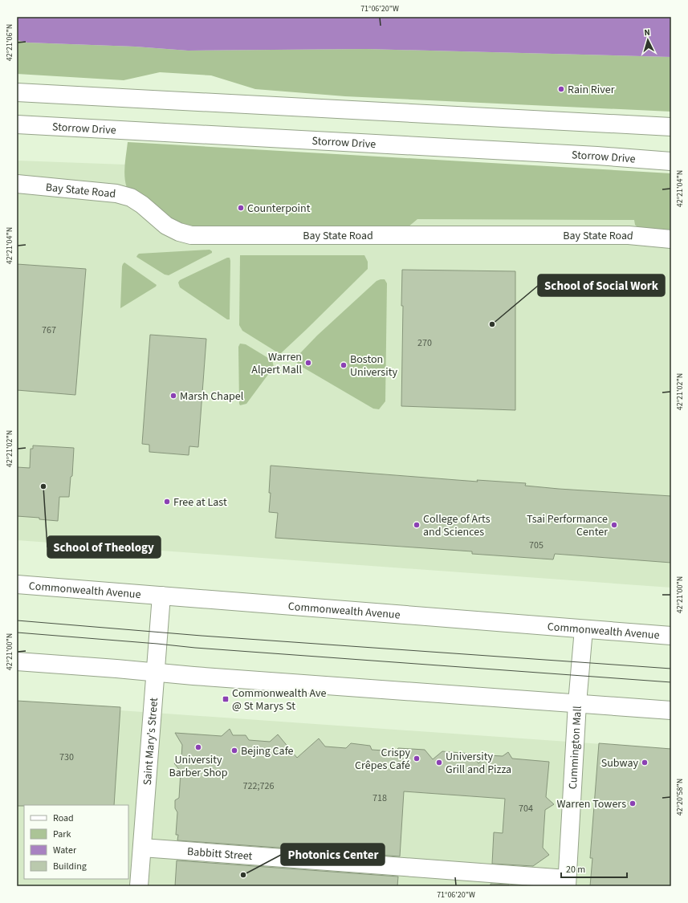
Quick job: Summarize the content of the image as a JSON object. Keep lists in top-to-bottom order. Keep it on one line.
{"streets":{"main road":["Storrow Drive","Bay State Road","Commonwealth Avenue","Saint Mary's Street","Cummington Mall","Babbitt Street"]},"crossings":[["Commonwealth Avenue","Saint Mary's Street"],["Commonwealth Avenue","Cummington Mall"],["Saint Mary's Street","Babbitt Street"],["Cummington Mall","Babbitt Street"]],"places":{"other":["Rain River","Counterpoint","School of Social Work","Warren Alpert Mall","Boston University","Marsh Chapel","School of Theology","Free at Last","College of Arts and Sciences","Tsai Performance Center","University Barber Shop","Bejing Cafe","Crispy Crêpes Café","University Grill and Pizza","Subway","Warren Towers","Photonics Center"],"transit":["Commonwealth Ave @ St Marys St"]},"house_numbers":["767","270","705","730","722;726","718","704"],"legend":["Road","Park","Water","Building"],"scale_bar":"20 m","north":"top","coordinates":["71°06'20\"W","42°21'06\"N","42°21'04\"N","42°21'02\"N","42°21'00\"N","42°20'58\"N"]}
